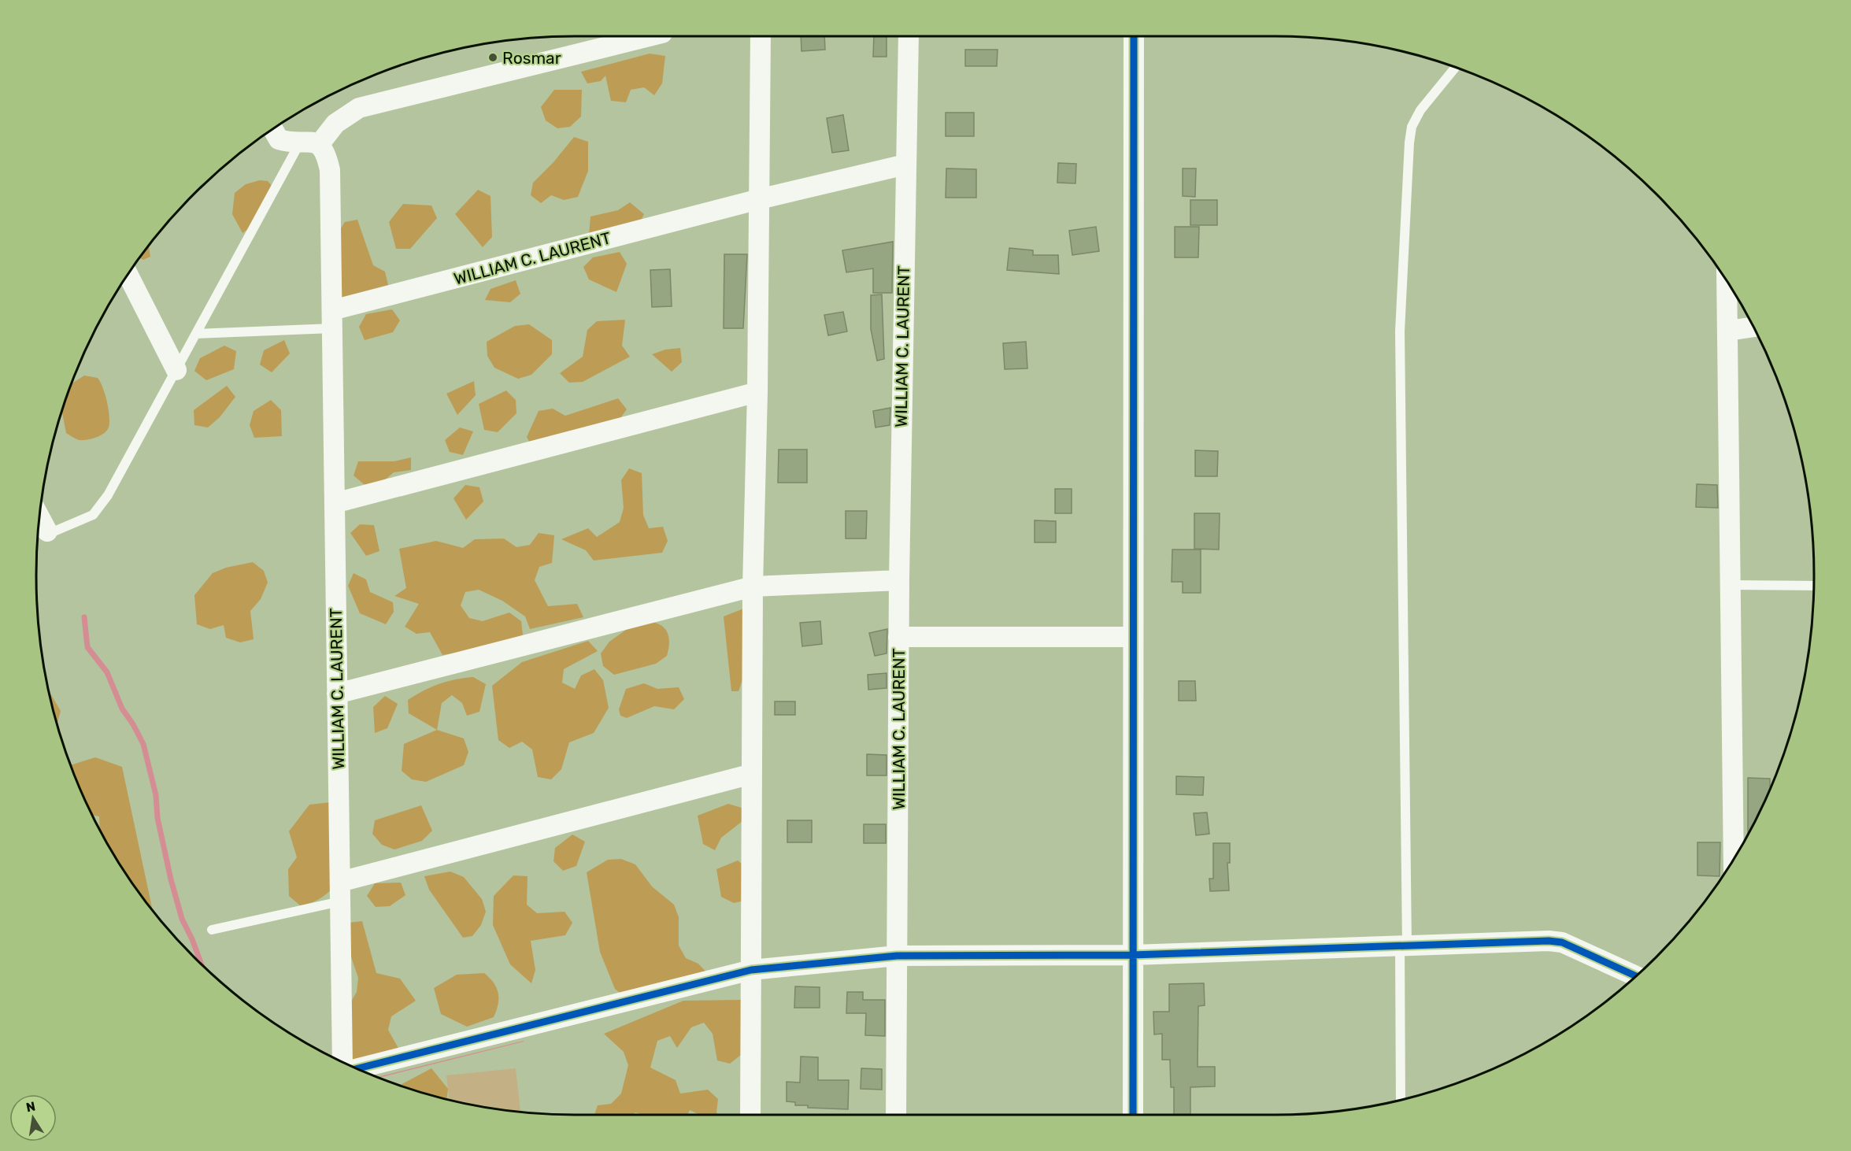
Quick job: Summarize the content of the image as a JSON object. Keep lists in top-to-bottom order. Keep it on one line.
{"streets":{"street":["WILLIAM C. LAURENT"]},"places":["Rosmar"],"north":"top"}
